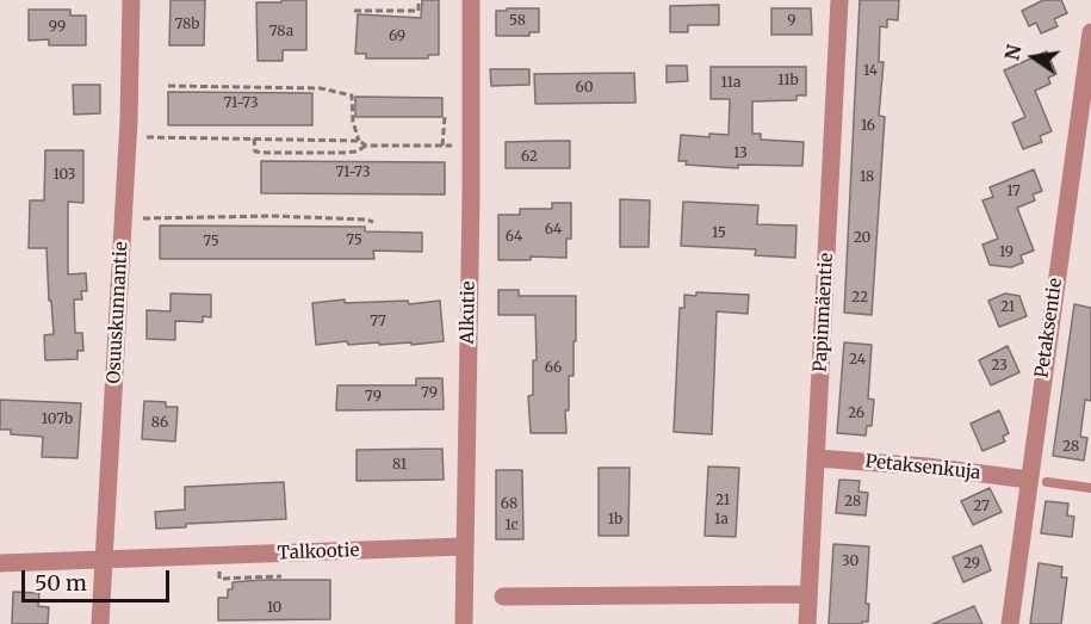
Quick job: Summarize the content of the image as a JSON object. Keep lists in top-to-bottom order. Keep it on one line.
{"streets":{"street":["Osuuskunnantie","Alkutie","Papinmäentie","Petaksentie","Petaksenkuja","Talkootie"]},"crossings":[["Osuuskunnantie","Talkootie"],["Alkutie","Talkootie"],["Papinmäentie","Petaksenkuja"],["Petaksentie","Petaksenkuja"]],"house_numbers":["58","9","78b","99","78a","69","14","11b","11a","60","71-73","16","13","62","71-73","103","18","17","64","15","64","20","75","75","19","22","21","77","24","23","66","79","79","26","107b","86","28","81","21","28","68","27","1b","1a","1c","30","29","10"],"scale_bar":"50 m","north":"left"}
